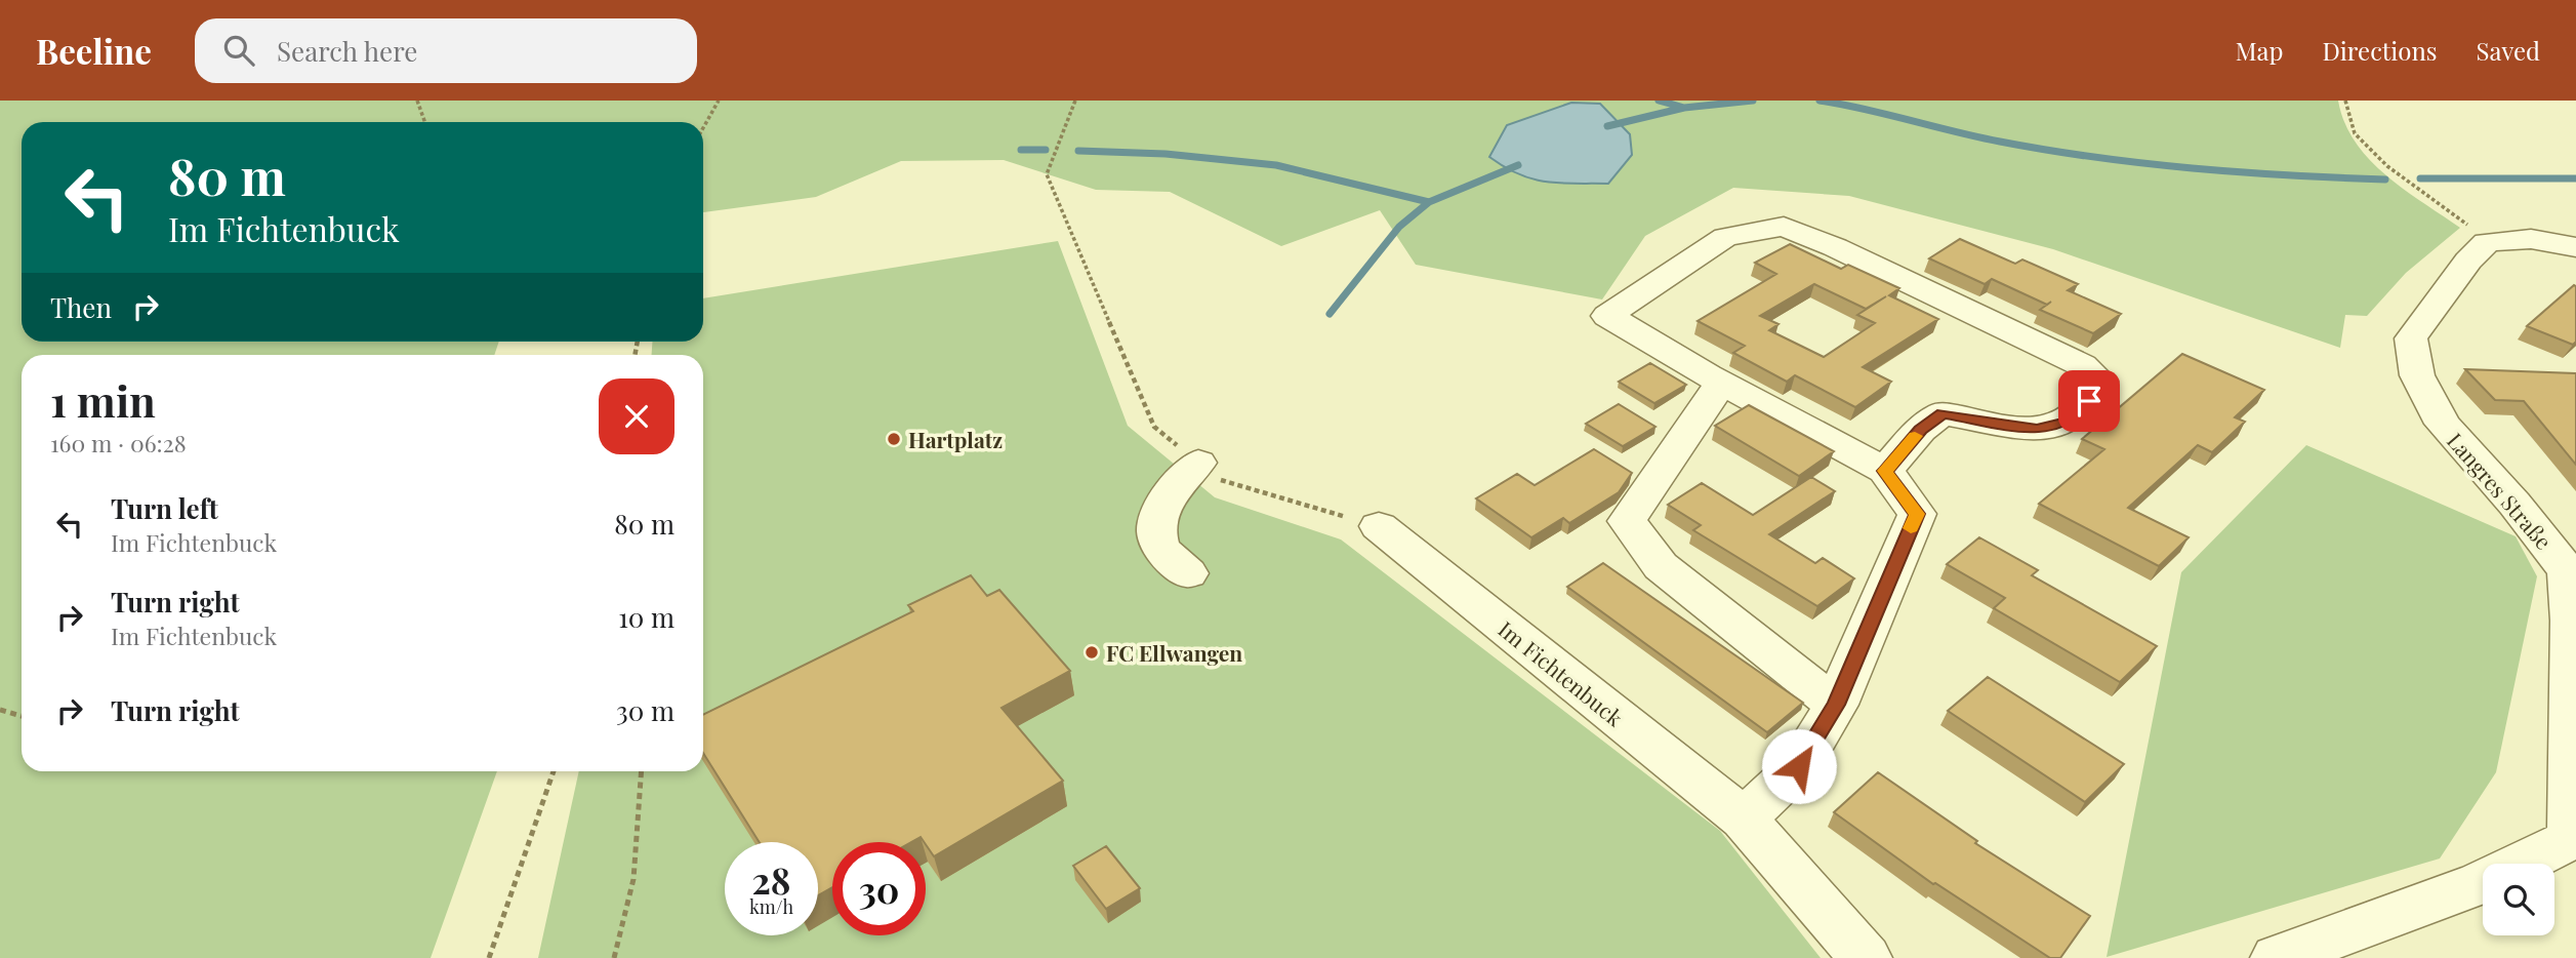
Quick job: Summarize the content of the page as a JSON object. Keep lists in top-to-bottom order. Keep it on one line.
{"streets":{"street":["Langres Straße","Im Fichtenbuck"]},"places":["Hartplatz","FC Ellwangen"],"page":{"header":"Beeline","search":"Search here","nav":["Map","Directions","Saved"],"turn":["80 m","Im Fichtenbuck"],"then":"Then","heading":["1 min","160 m · 06:28"],"list":[{"name":"Turn left","note":"Im Fichtenbuck","value":"80 m"},{"name":"Turn right","note":"Im Fichtenbuck","value":"10 m"},{"name":"Turn right","value":"30 m"}],"speed":"28 km/h","limit":"30"}}
